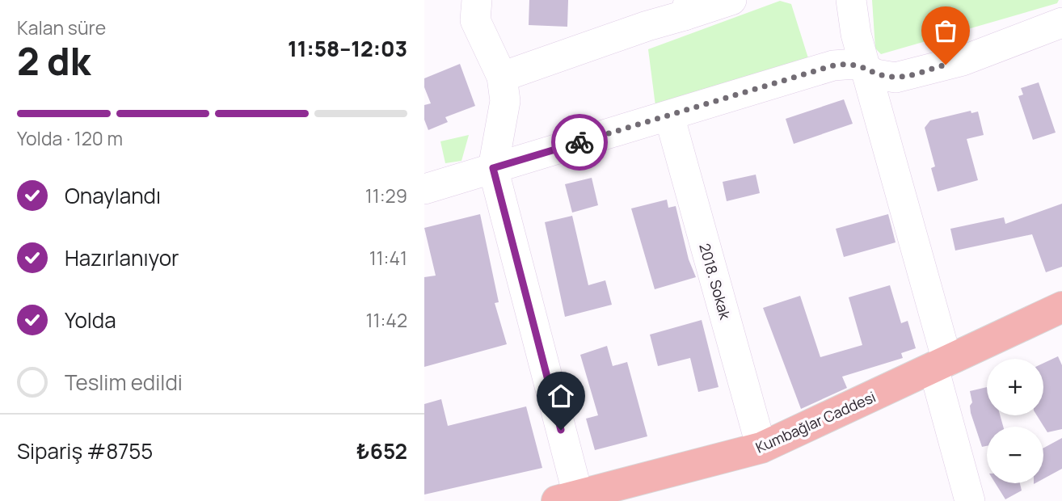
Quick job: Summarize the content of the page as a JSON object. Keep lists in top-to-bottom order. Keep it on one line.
{"streets":{"main road":["Kumbağlar Caddesi"],"street":["2018. Sokak"]},"crossings":[["2018. Sokak","Kumbağlar Caddesi"]],"page":{"heading":["2 dk","Kalan süre","11:58–12:03"],"panel":["Sipariş #8755","₺652"],"bar":"Yolda · 120 m","list":[["Onaylandı","11:29"],["Hazırlanıyor","11:41"],["Yolda","11:42"],"Teslim edildi"],"map_buttons":["+","−"]}}
